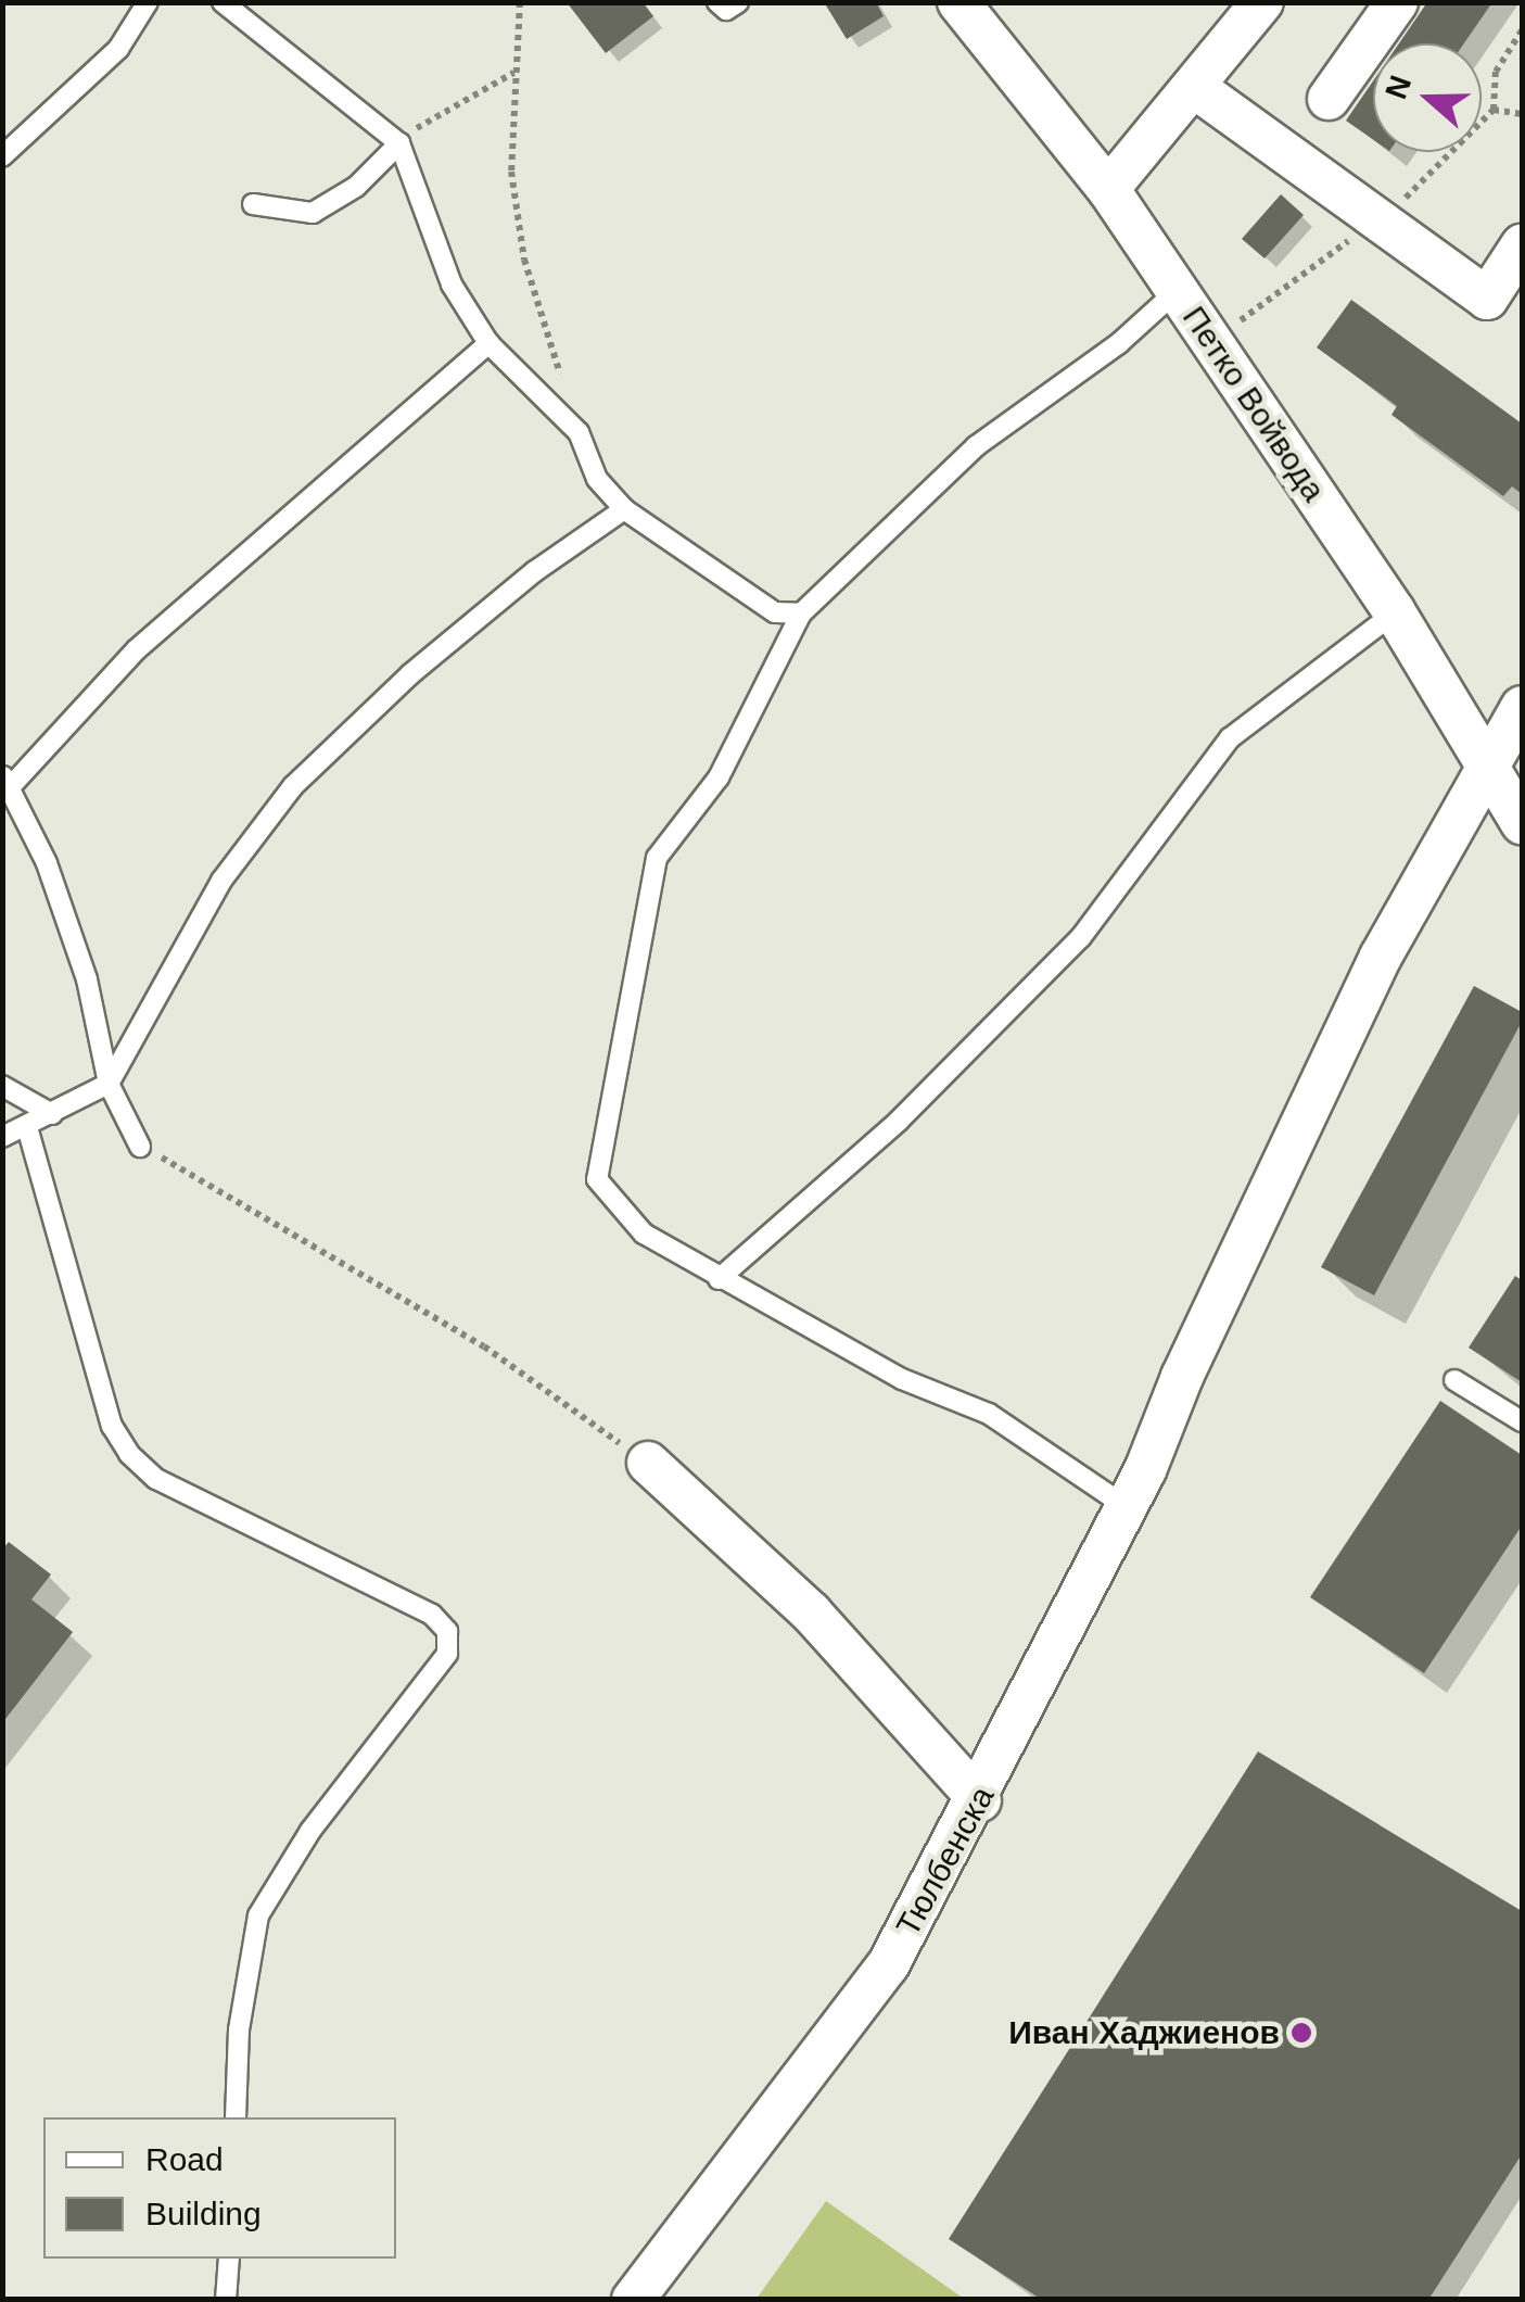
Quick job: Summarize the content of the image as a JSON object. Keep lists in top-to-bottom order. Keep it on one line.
{"streets":{"street":["Петко Войвода","Тюлбенска"]},"crossings":[["Петко Войвода","Тюлбенска"]],"places":["Иван Хаджиенов"],"legend":["Road","Building"],"north":"left"}
